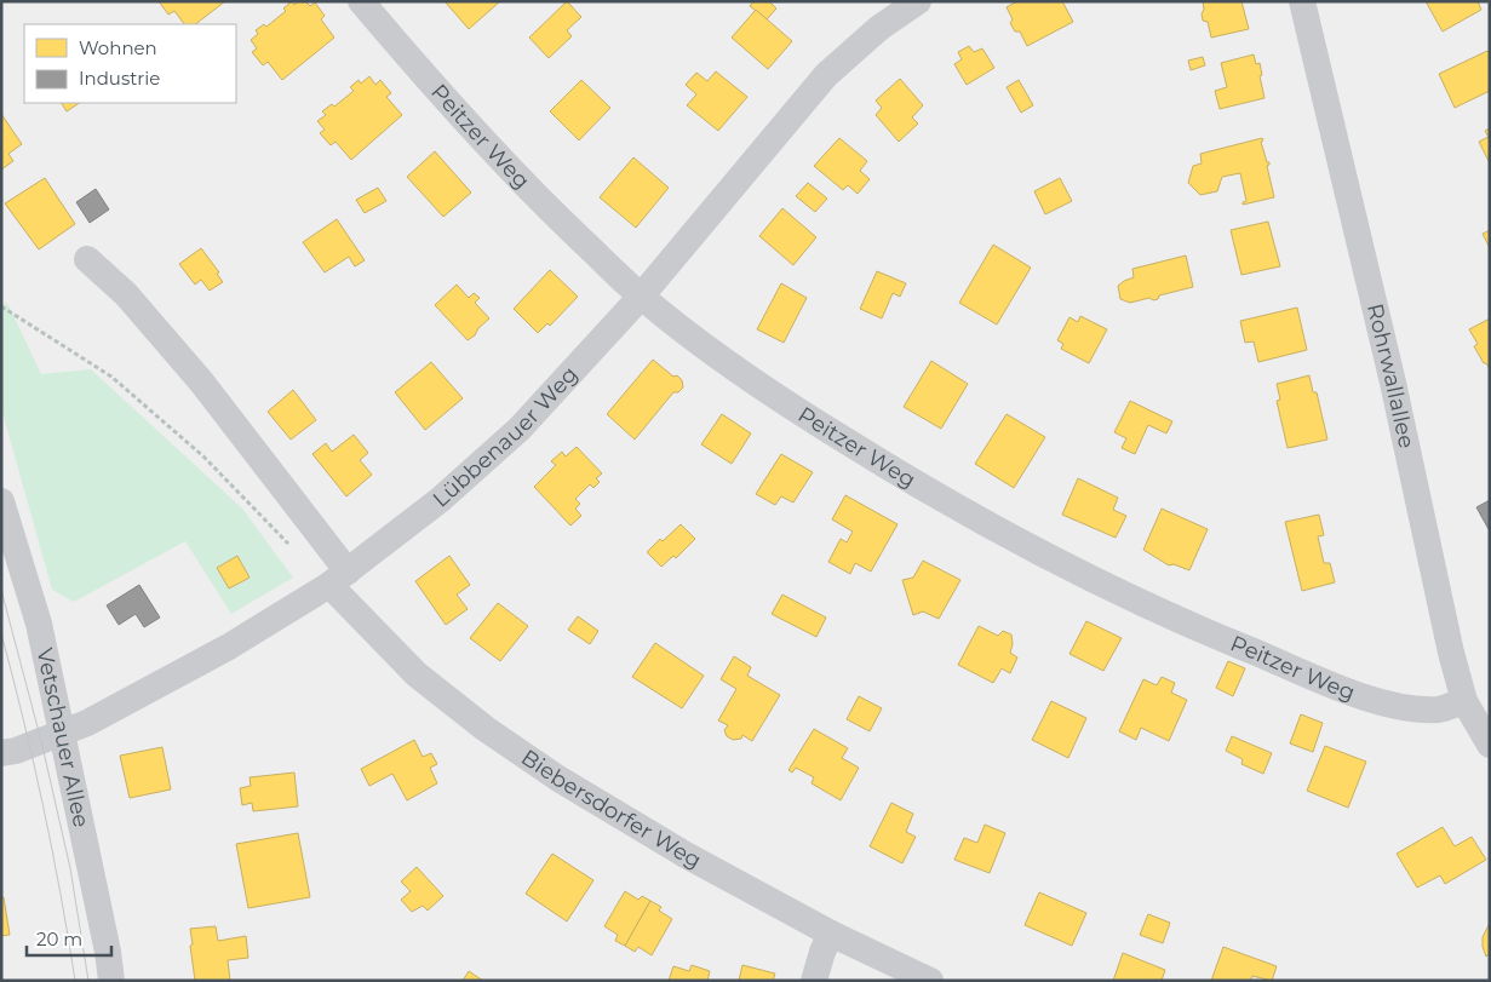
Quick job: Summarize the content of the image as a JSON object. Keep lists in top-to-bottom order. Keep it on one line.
{"streets":{"street":["Peitzer Weg","Rohrwallallee","Lübbenauer Weg","Vetschauer Allee","Biebersdorfer Weg"]},"crossings":[["Peitzer Weg","Rohrwallallee"],["Peitzer Weg","Lübbenauer Weg"],["Lübbenauer Weg","Vetschauer Allee"],["Lübbenauer Weg","Biebersdorfer Weg"]],"legend":["Wohnen","Industrie"],"scale_bar":"20 m"}
